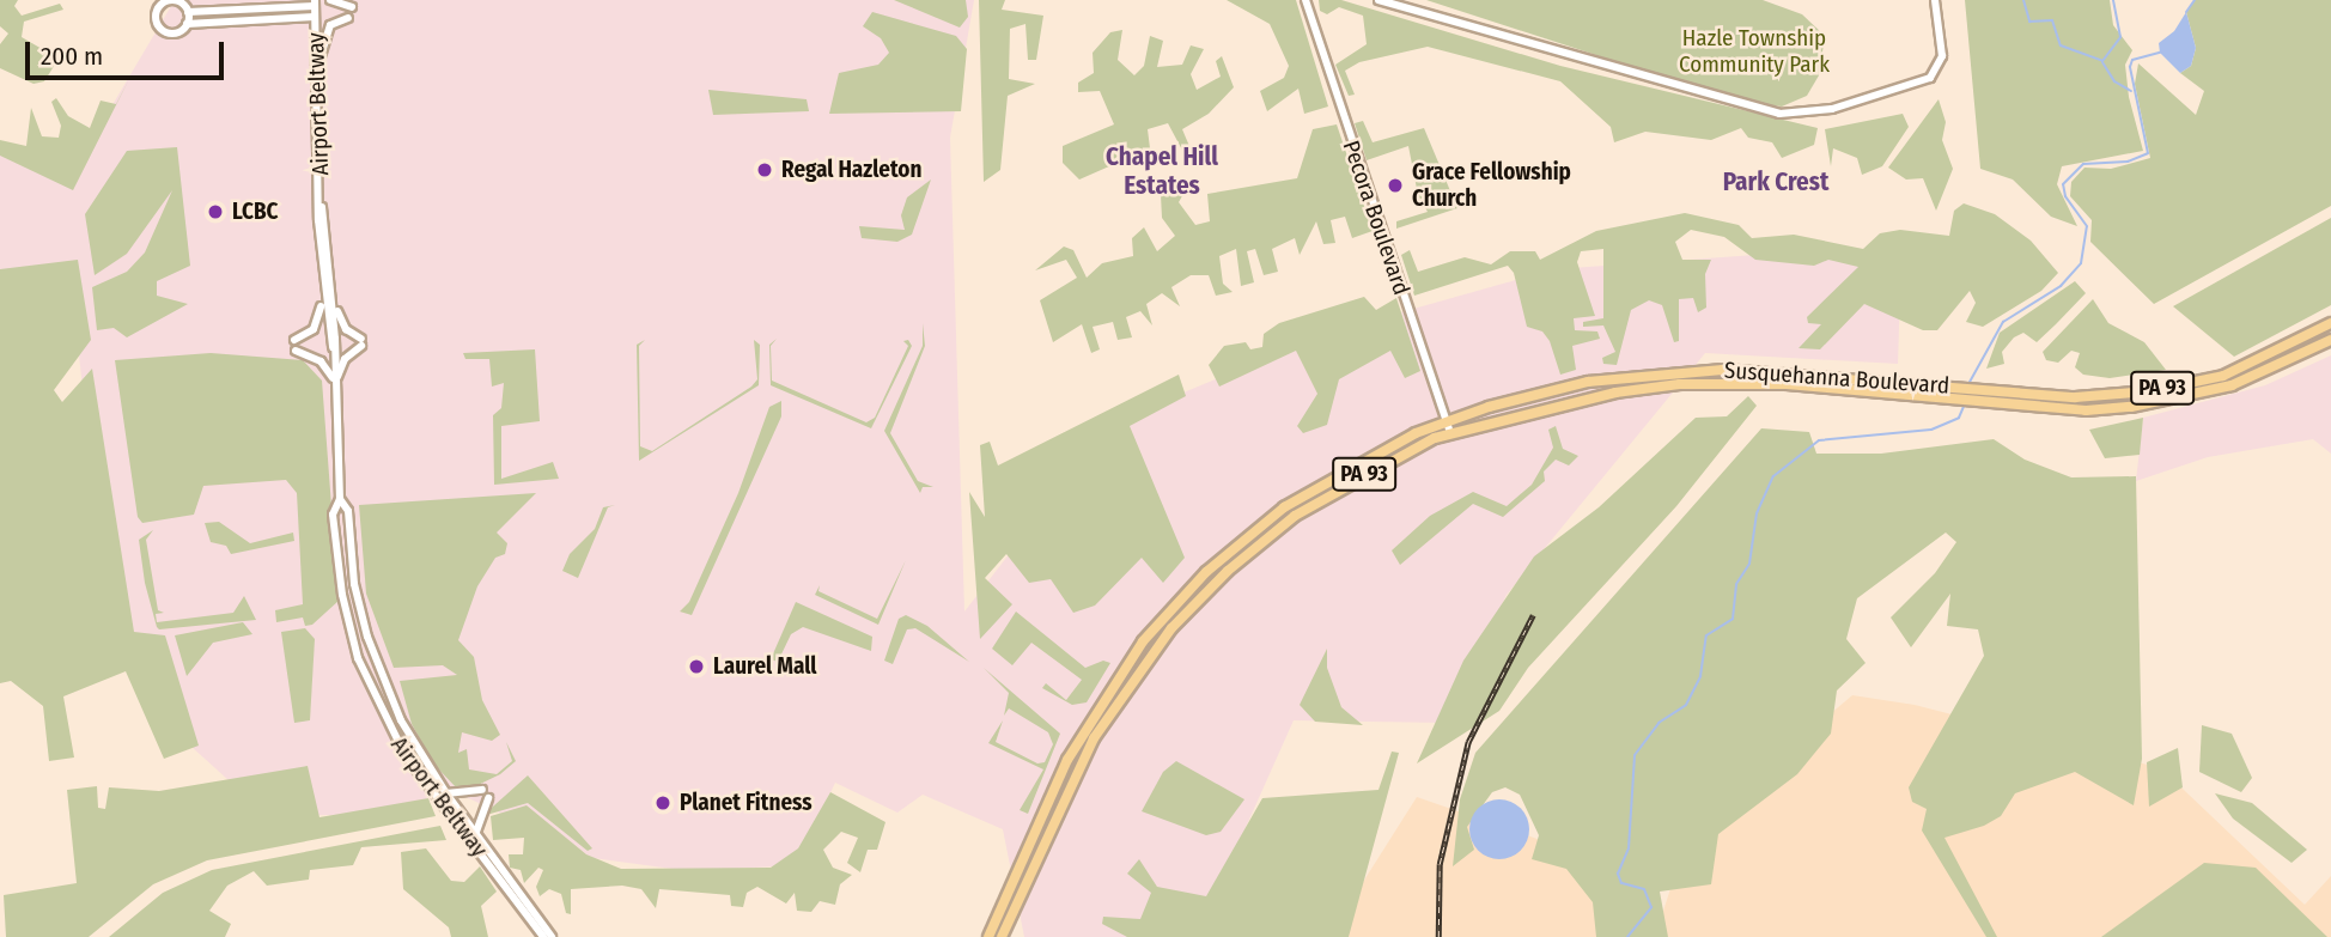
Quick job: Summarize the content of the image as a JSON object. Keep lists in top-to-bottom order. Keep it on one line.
{"streets":{"highway":["Susquehanna Boulevard","PA 93"],"street":["Airport Beltway","Pecora Boulevard"]},"crossings":[["Pecora Boulevard","Susquehanna Boulevard"]],"districts":["Chapel Hill Estates","Park Crest"],"parks":["Hazle Township Community Park"],"places":["Regal Hazleton","Grace Fellowship Church","LCBC","Laurel Mall","Planet Fitness"],"scale_bar":"200 m"}
